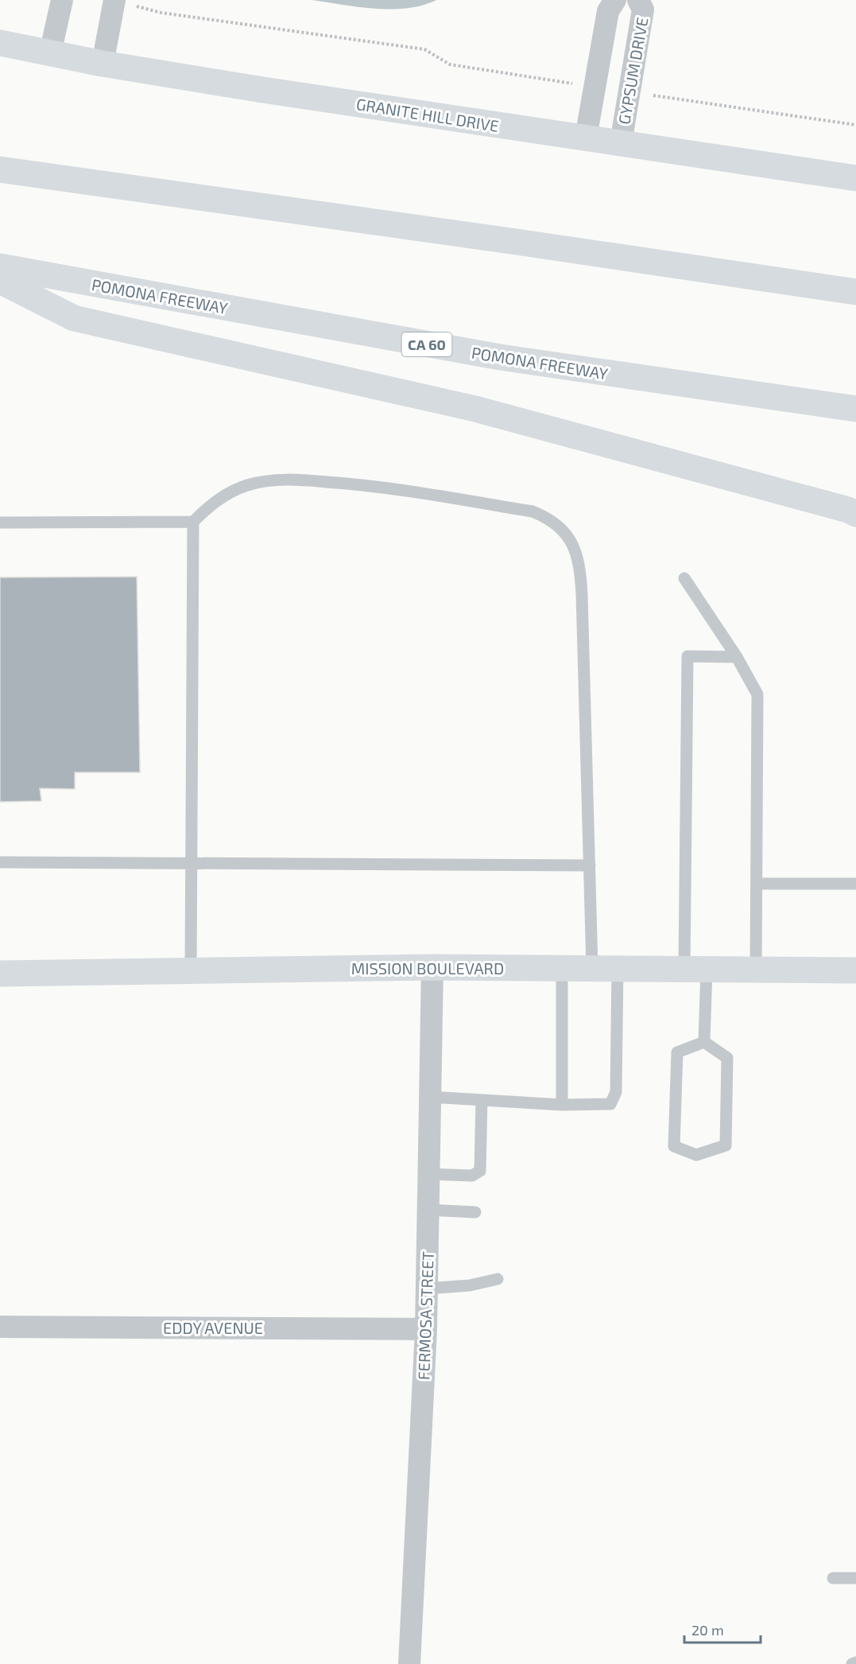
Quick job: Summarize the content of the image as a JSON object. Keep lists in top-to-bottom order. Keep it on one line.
{"streets":{"main road":["GRANITE HILL DRIVE","POMONA FREEWAY","CA 60","MISSION BOULEVARD"],"street":["GYPSUM DRIVE","FERMOSA STREET","EDDY AVENUE"]},"crossings":[["GYPSUM DRIVE","GRANITE HILL DRIVE"],["MISSION BOULEVARD","FERMOSA STREET"],["FERMOSA STREET","EDDY AVENUE"]],"scale_bar":"20 m"}
